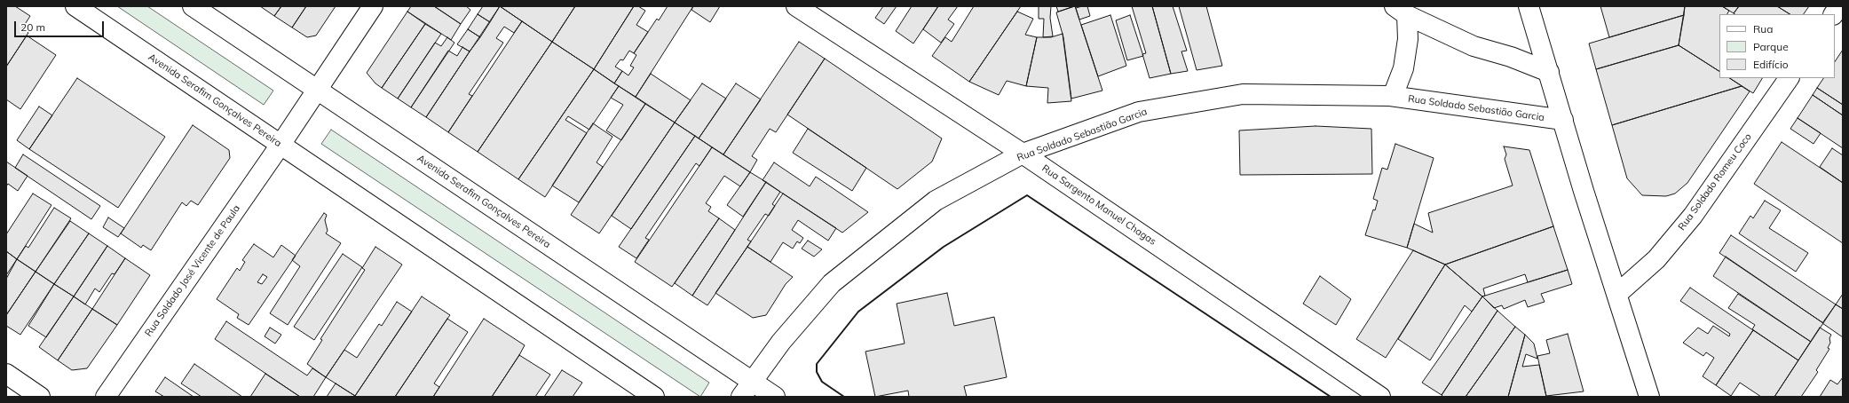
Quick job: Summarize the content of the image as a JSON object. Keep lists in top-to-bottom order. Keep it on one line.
{"streets":{"street":["Avenida Serafim Gonçalves Pereira","Rua Soldado Sebastião Garcia","Rua Soldado Romeu Coco","Rua Sargento Manuel Chagas","Rua Soldado José Vicente de Paula"]},"crossings":[["Avenida Serafim Gonçalves Pereira","Rua Soldado Sebastião Garcia"],["Avenida Serafim Gonçalves Pereira","Rua Soldado José Vicente de Paula"],["Rua Soldado Sebastião Garcia","Rua Sargento Manuel Chagas"]],"legend":["Rua","Parque","Edifício"],"scale_bar":"20 m"}
